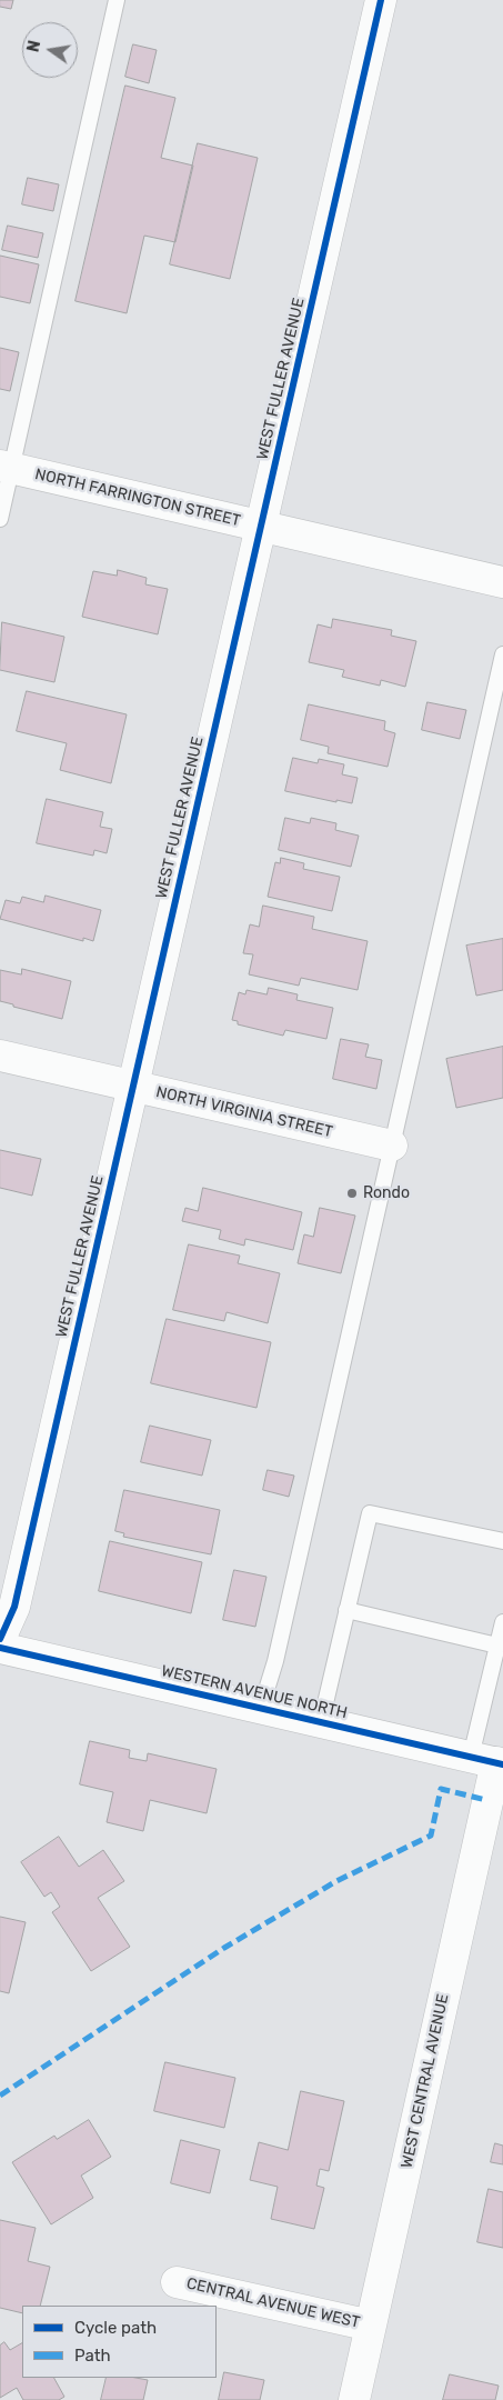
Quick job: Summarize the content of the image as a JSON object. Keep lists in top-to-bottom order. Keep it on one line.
{"streets":{"street":["WEST FULLER AVENUE","NORTH FARRINGTON STREET","NORTH VIRGINIA STREET","WESTERN AVENUE NORTH","WEST CENTRAL AVENUE","CENTRAL AVENUE WEST"]},"crossings":[["WEST FULLER AVENUE","NORTH FARRINGTON STREET"],["WEST FULLER AVENUE","NORTH VIRGINIA STREET"],["WESTERN AVENUE NORTH","WEST CENTRAL AVENUE"],["WEST CENTRAL AVENUE","CENTRAL AVENUE WEST"]],"places":["Rondo"],"legend":["Cycle path","Path"],"north":"left"}
